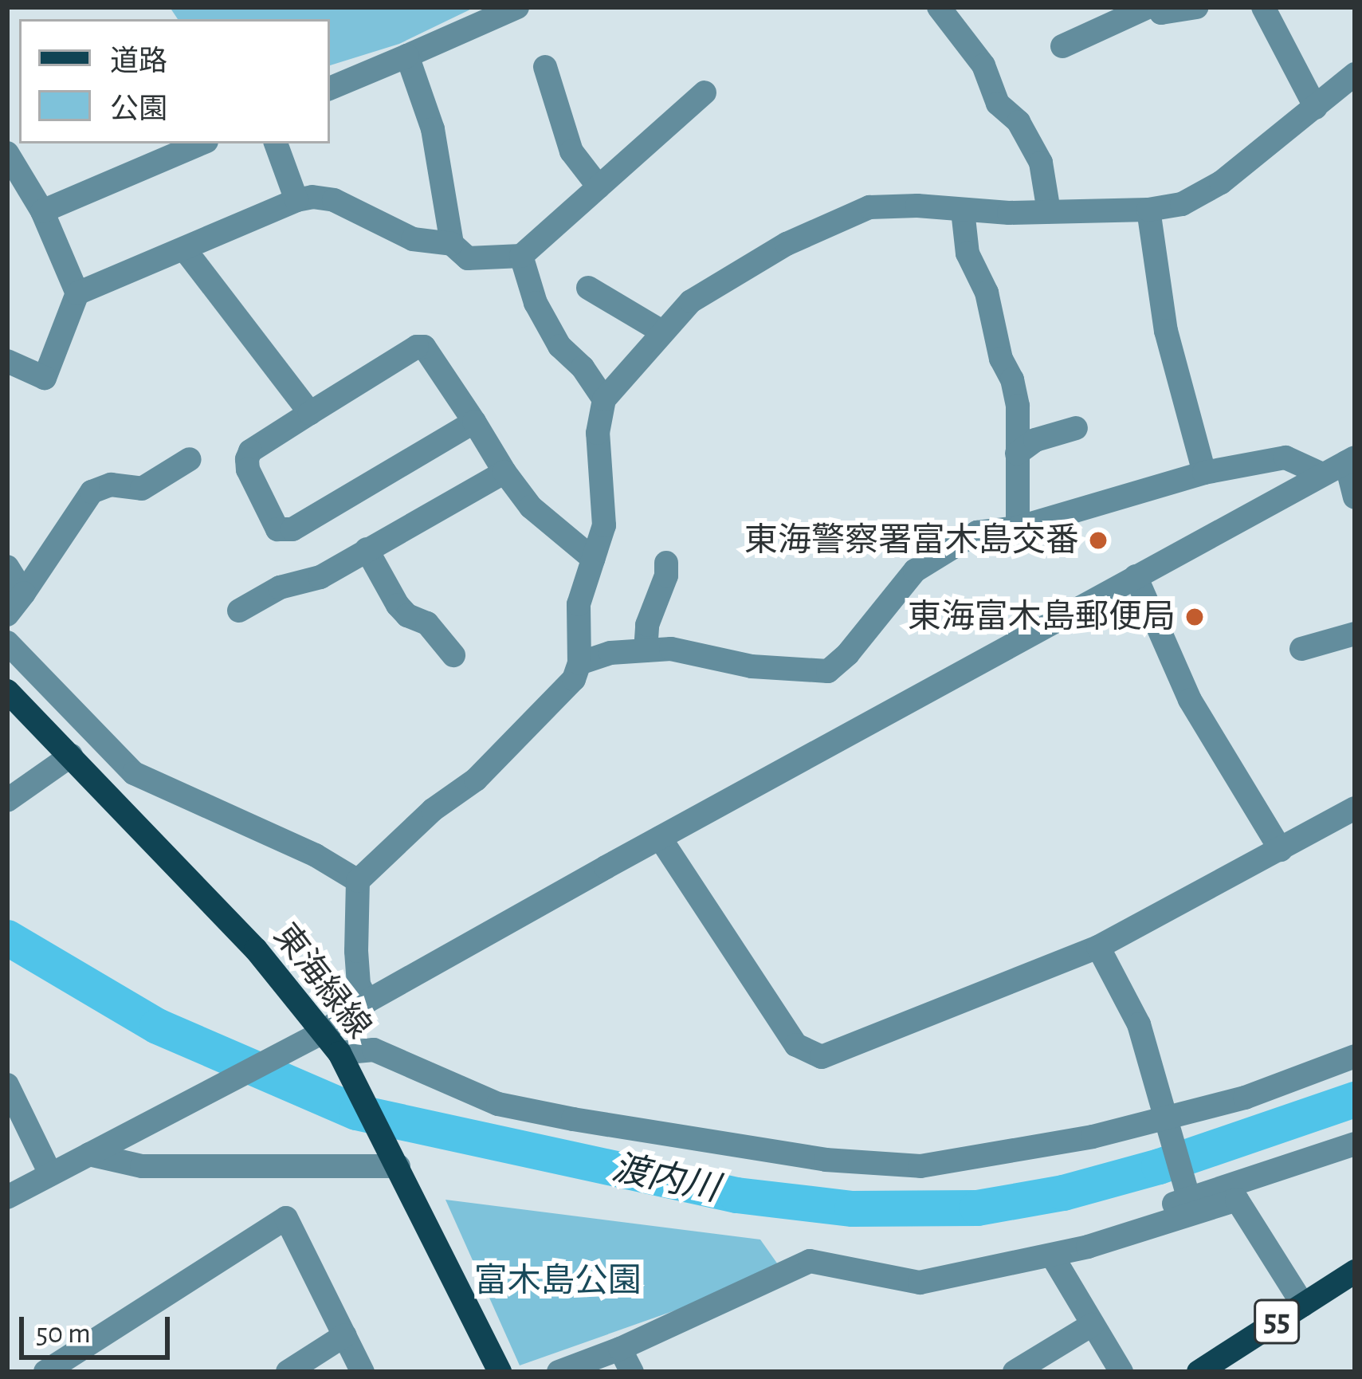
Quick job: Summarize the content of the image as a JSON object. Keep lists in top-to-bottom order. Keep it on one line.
{"streets":{"main road":["東海緑線","55"]},"water":["渡内川"],"parks":["富木島公園"],"places":["東海警察署富木島交番","東海富木島郵便局"],"legend":["道路","公園"],"scale_bar":"50 m"}
